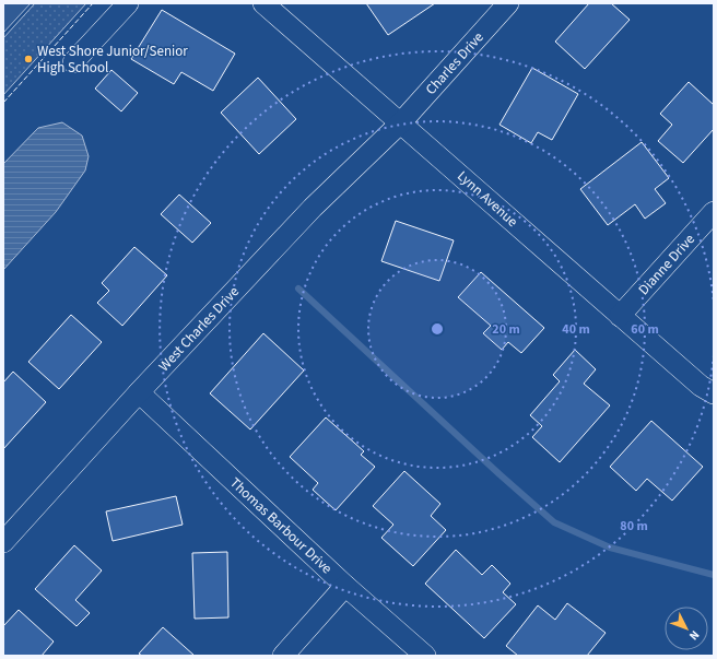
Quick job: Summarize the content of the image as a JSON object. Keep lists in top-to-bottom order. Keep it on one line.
{"streets":{"street":["Charles Drive","Lynn Avenue","Dianne Drive","West Charles Drive","Thomas Barbour Drive"]},"crossings":[["Charles Drive","Lynn Avenue"],["Charles Drive","West Charles Drive"],["Lynn Avenue","Dianne Drive"],["Lynn Avenue","West Charles Drive"],["West Charles Drive","Thomas Barbour Drive"]],"places":["West Shore Junior/Senior High School"],"north":"bottom right","rings":["20 m","40 m","60 m","80 m"]}
